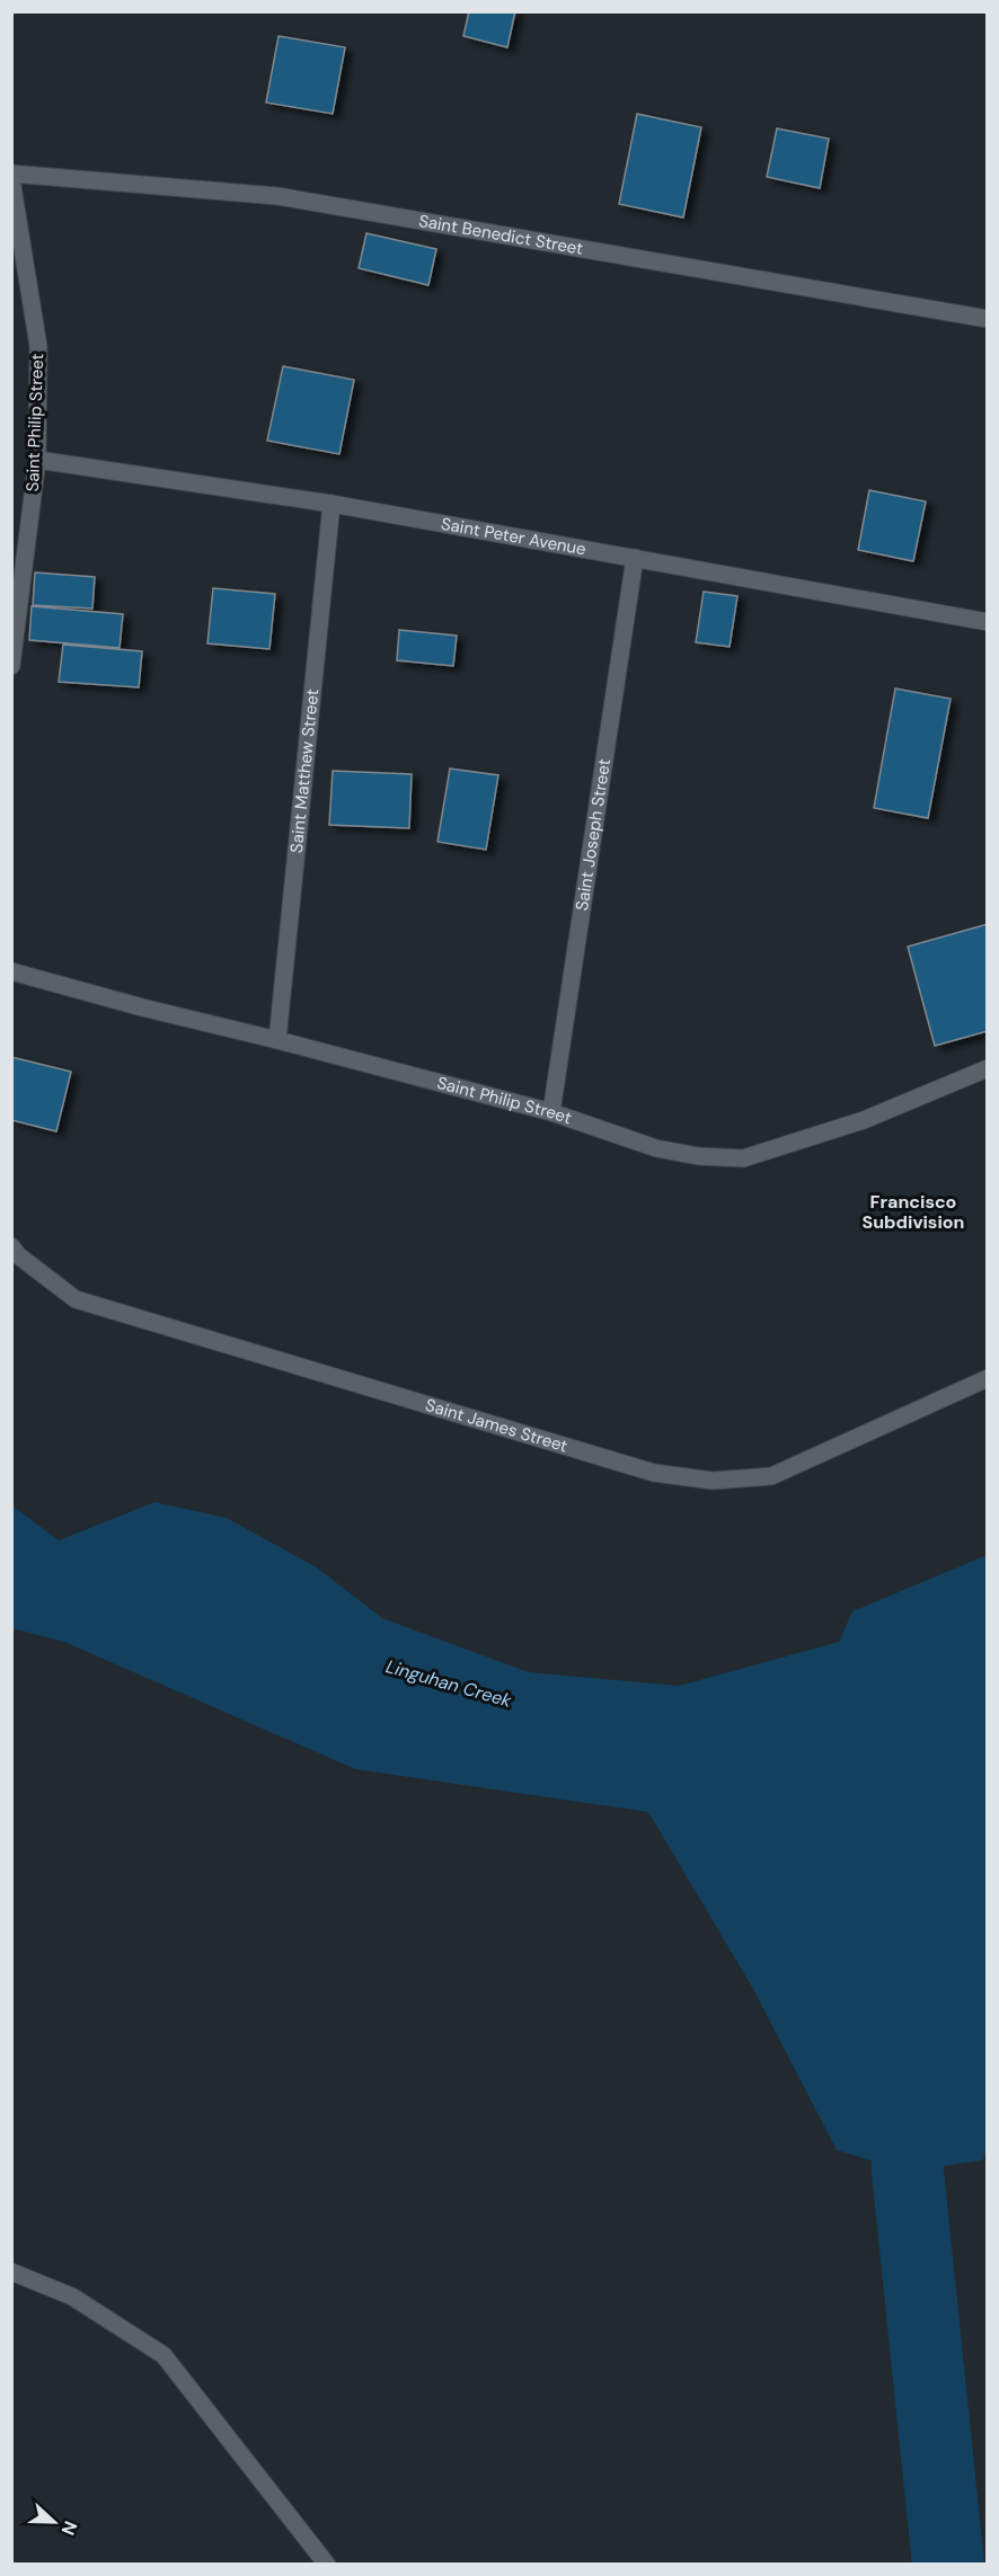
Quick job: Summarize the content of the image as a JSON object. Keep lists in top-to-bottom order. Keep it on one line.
{"streets":{"street":["Saint Benedict Street","Saint Philip Street","Saint Peter Avenue","Saint Matthew Street","Saint Joseph Street","Saint James Street"]},"crossings":[["Saint Philip Street","Saint Peter Avenue"],["Saint Philip Street","Saint Matthew Street"],["Saint Philip Street","Saint Joseph Street"],["Saint Peter Avenue","Saint Matthew Street"],["Saint Peter Avenue","Saint Joseph Street"]],"districts":["Francisco Subdivision"],"water":["Linguhan Creek"],"north":"right"}
